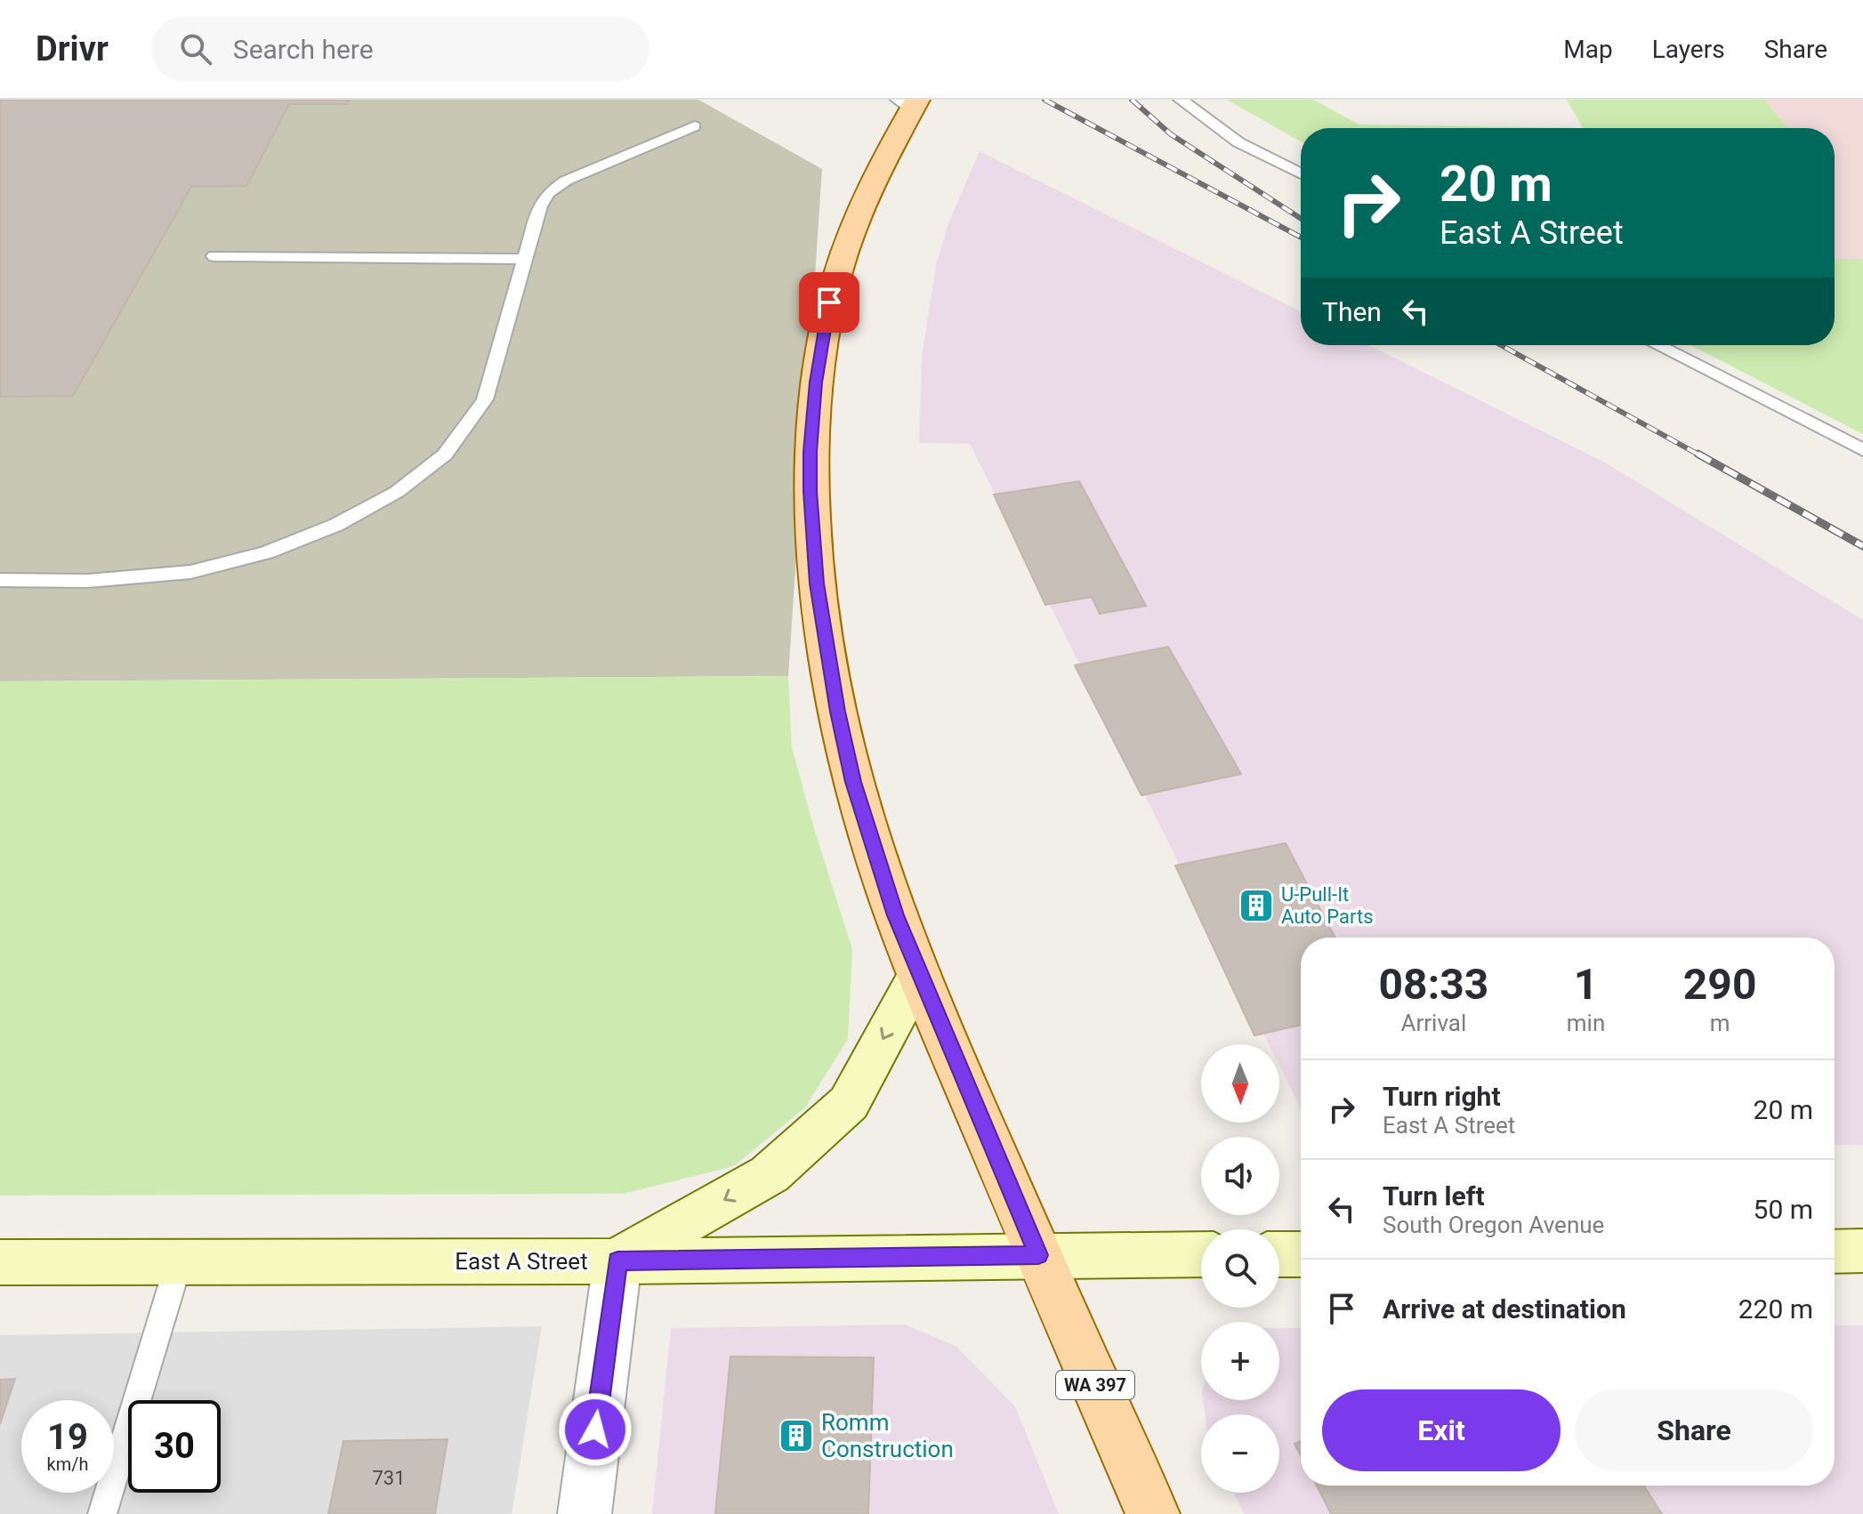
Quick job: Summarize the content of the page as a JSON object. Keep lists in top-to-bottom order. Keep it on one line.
{"streets":{"main road":["East A Street","WA 397"]},"crossings":[["East A Street","WA 397"]],"places":{"building":["U-Pull-It Auto Parts","Romm Construction"]},"house_numbers":["731"],"north":"bottom","page":{"header":"Drivr","search":"Search here","nav":["Map","Layers","Share"],"turn":["20 m","East A Street"],"then":"Then","eta":["08:33","Arrival","1","min","290","m"],"map_buttons":["+","−"],"list":[{"name":"Turn right","note":"East A Street","value":"20 m"},{"name":"Turn left","note":"South Oregon Avenue","value":"50 m"},{"name":"Arrive at destination","value":"220 m"}],"buttons":["Exit","Share"],"speed":"19 km/h","limit":"30"}}
